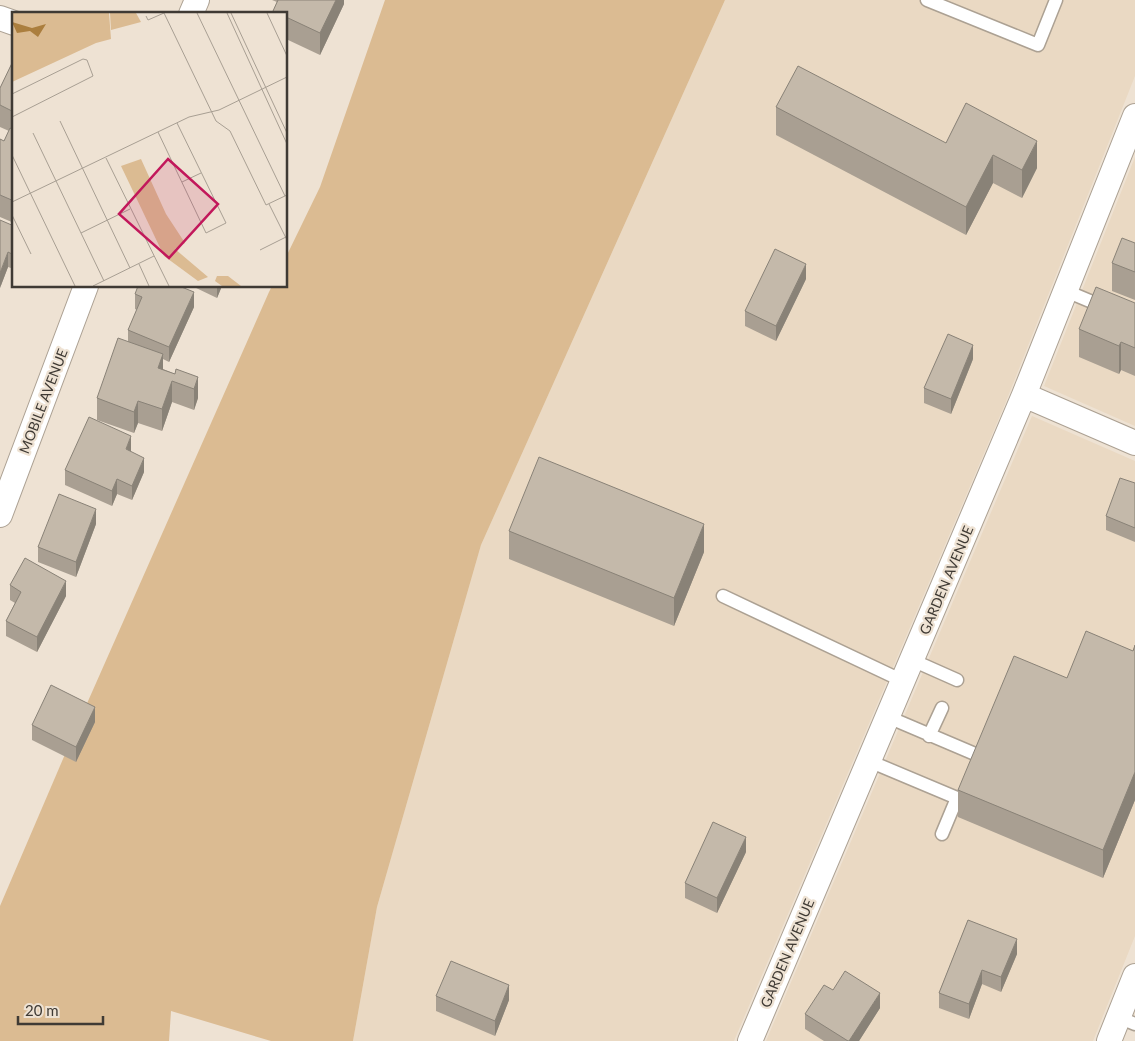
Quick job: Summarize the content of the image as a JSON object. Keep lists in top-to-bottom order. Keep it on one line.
{"streets":{"street":["MOBILE AVENUE","GARDEN AVENUE"]},"scale_bar":"20 m"}
